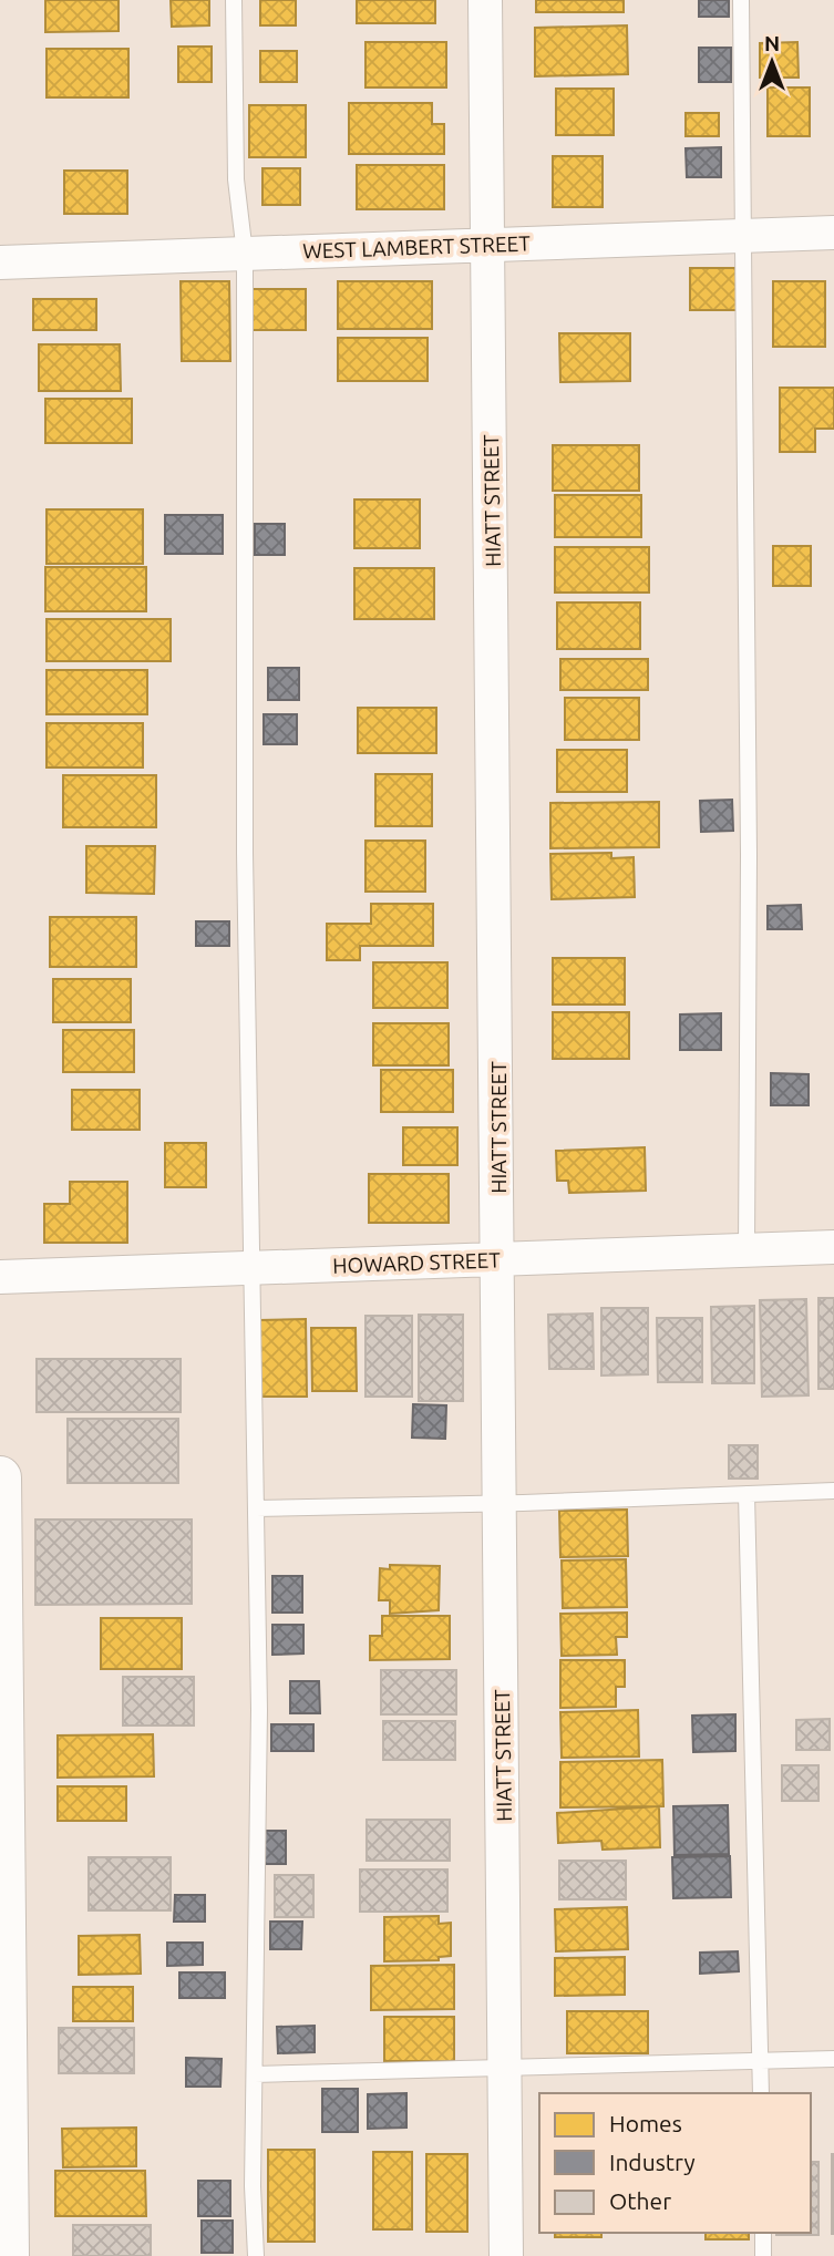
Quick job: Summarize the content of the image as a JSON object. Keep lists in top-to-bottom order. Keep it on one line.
{"streets":{"street":["WEST LAMBERT STREET","HIATT STREET","HOWARD STREET"]},"crossings":[["WEST LAMBERT STREET","HIATT STREET"],["HIATT STREET","HOWARD STREET"]],"legend":["Homes","Industry","Other"],"north":"top"}
